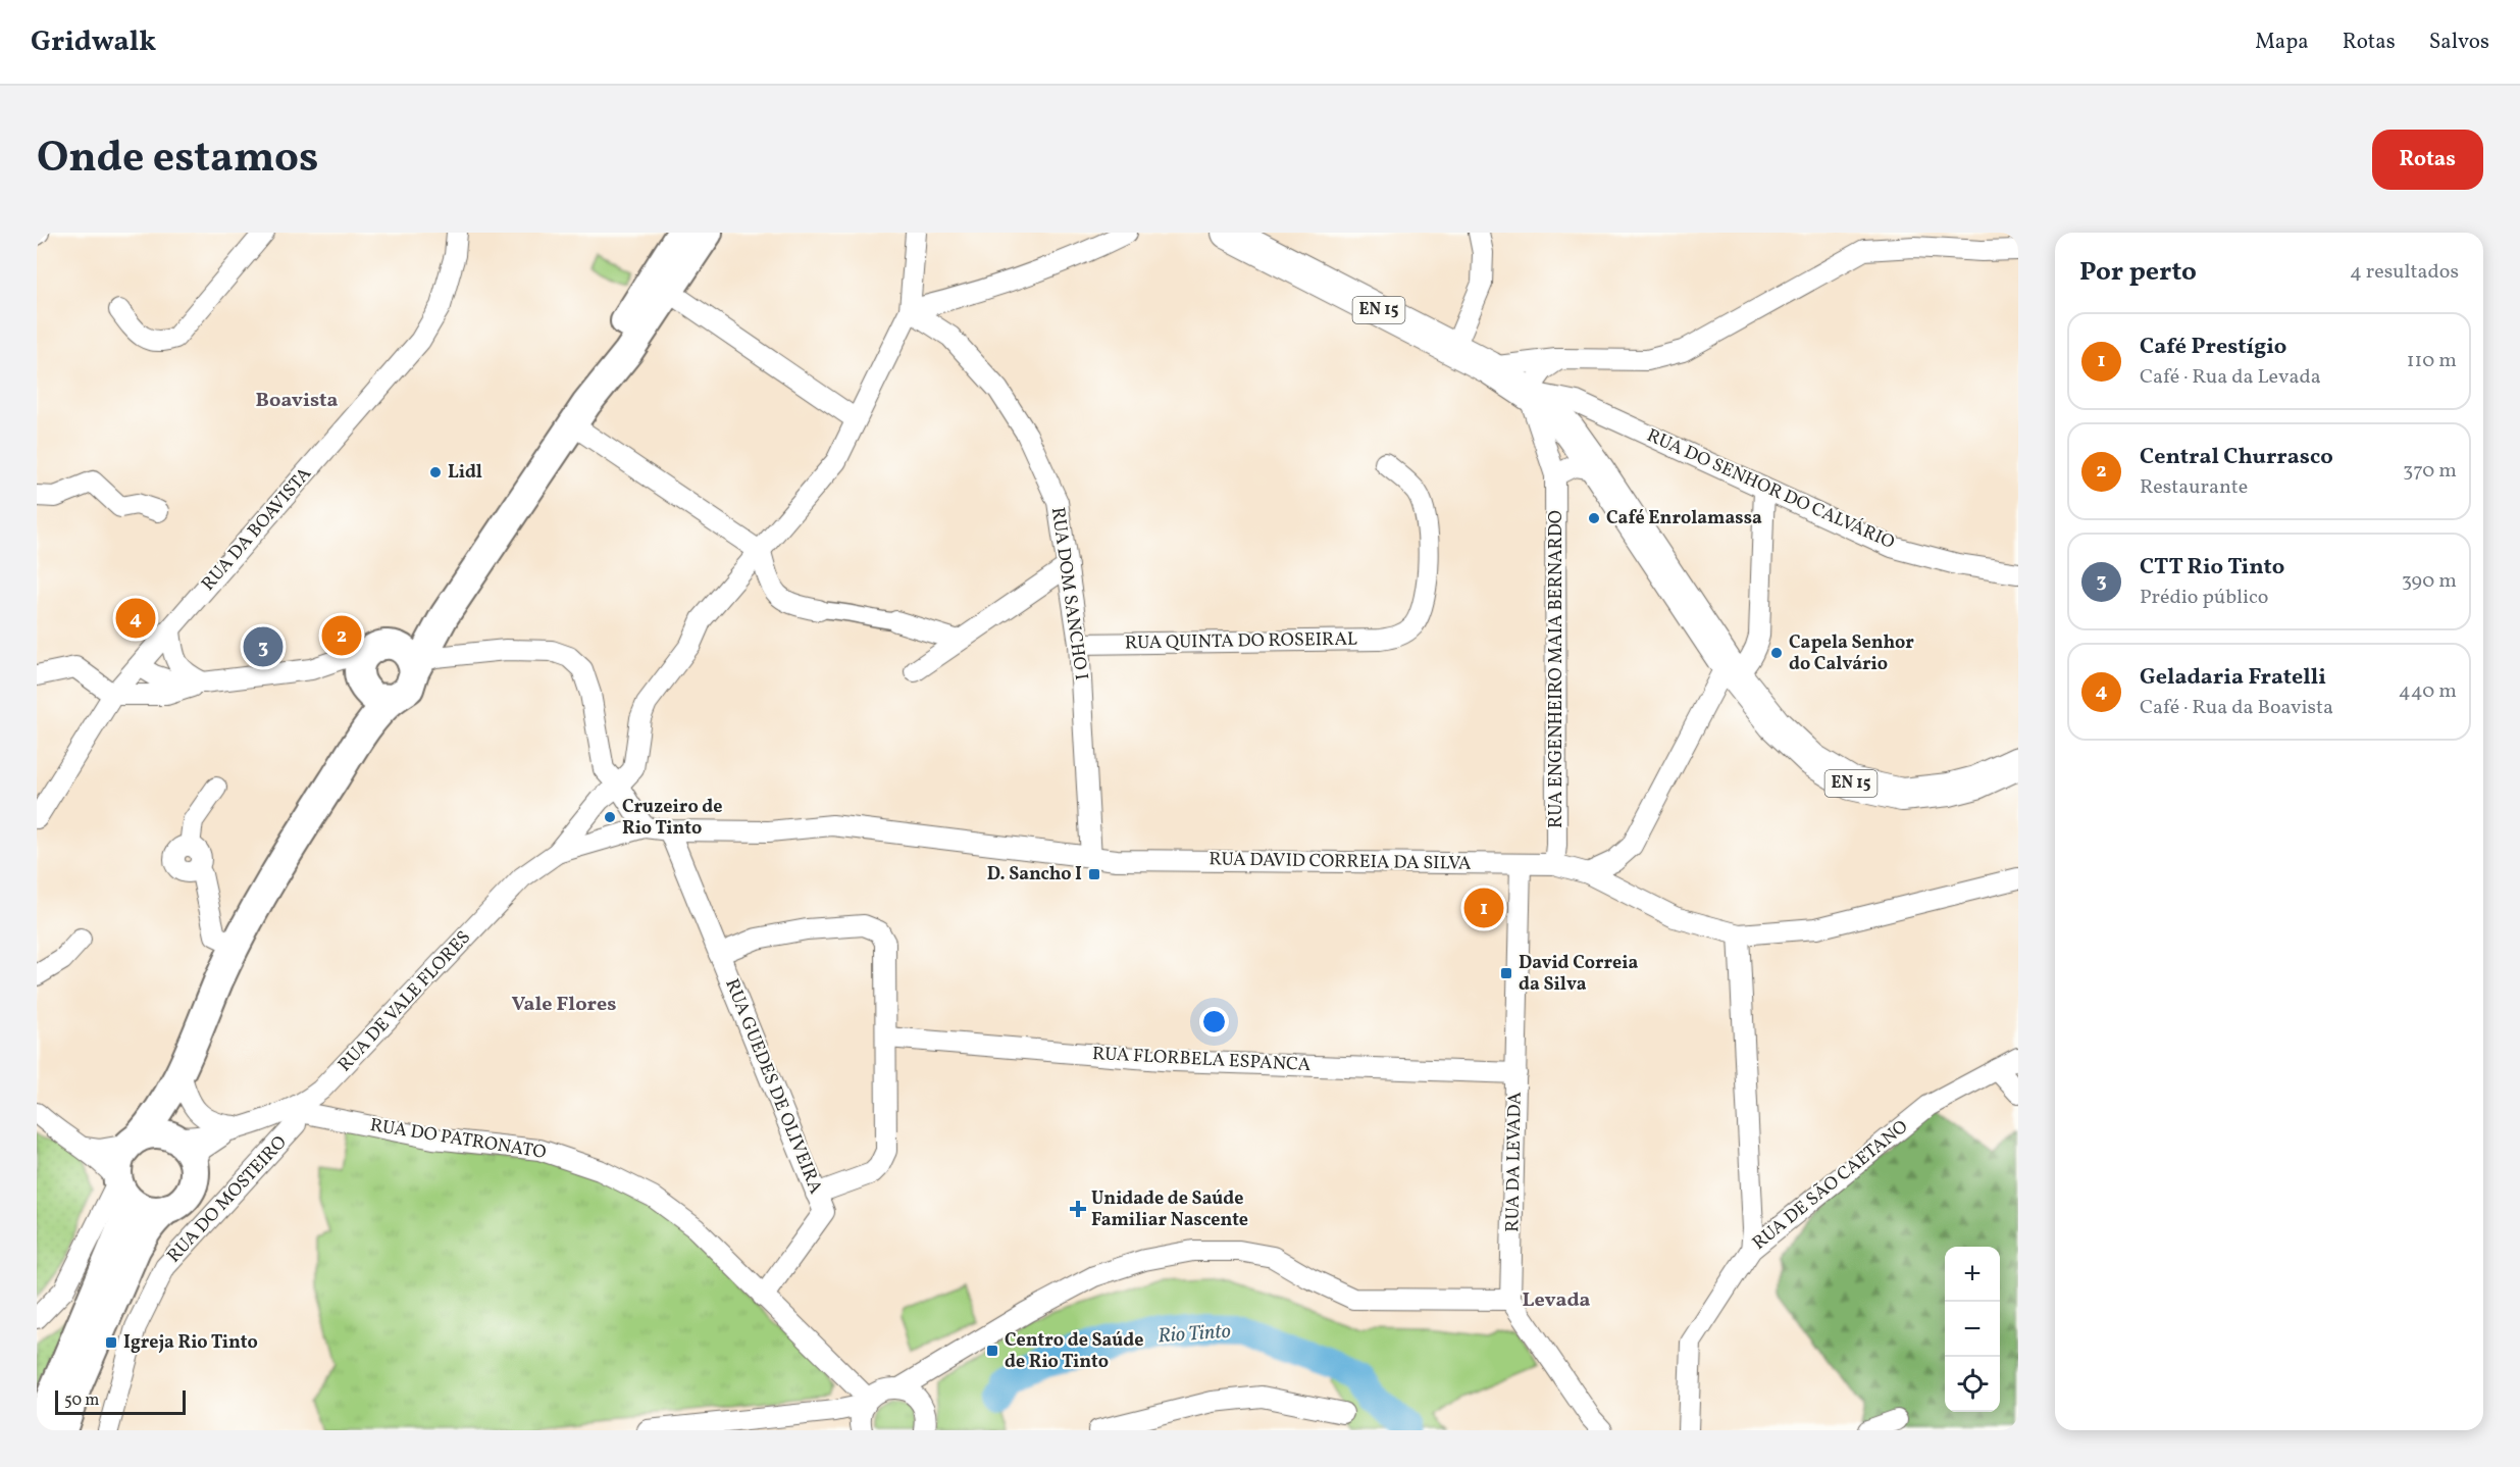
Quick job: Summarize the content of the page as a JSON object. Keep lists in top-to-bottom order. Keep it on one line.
{"streets":{"main road":["EN 15"],"street":["RUA DO SENHOR DO CALVÁRIO","RUA DA BOAVISTA","RUA DOM SANCHO I","RUA QUINTA DO ROSEIRAL","RUA ENGENHEIRO MAIA BERNARDO","RUA DAVID CORREIA DA SILVA","RUA DE VALE FLORES","RUA FLORBELA ESPANCA","RUA GUEDES DE OLIVEIRA","RUA DO PATRONATO","RUA DA LEVADA","RUA DE SÃO CAETANO","RUA DO MOSTEIRO"]},"crossings":[["EN 15","RUA DO SENHOR DO CALVÁRIO"],["EN 15","RUA ENGENHEIRO MAIA BERNARDO"],["RUA DO SENHOR DO CALVÁRIO","RUA ENGENHEIRO MAIA BERNARDO"],["RUA DOM SANCHO I","RUA QUINTA DO ROSEIRAL"],["RUA DOM SANCHO I","RUA DAVID CORREIA DA SILVA"],["RUA ENGENHEIRO MAIA BERNARDO","RUA DAVID CORREIA DA SILVA"],["RUA DAVID CORREIA DA SILVA","RUA GUEDES DE OLIVEIRA"],["RUA DAVID CORREIA DA SILVA","RUA DA LEVADA"],["RUA DE VALE FLORES","RUA DO PATRONATO"],["RUA DE VALE FLORES","RUA DO MOSTEIRO"],["RUA FLORBELA ESPANCA","RUA DA LEVADA"],["RUA GUEDES DE OLIVEIRA","RUA DO PATRONATO"],["RUA DO PATRONATO","RUA DO MOSTEIRO"]],"districts":["Boavista","Vale Flores","Levada"],"water":["Rio Tinto"],"places":{"other":["Lidl","Café Enrolamassa","Capela Senhor do Calvário","Cruzeiro de Rio Tinto"],"transit":["D. Sancho I","David Correia da Silva","Igreja Rio Tinto","Centro de Saúde de Rio Tinto"],"health":["Unidade de Saúde Familiar Nascente"]},"scale_bar":"50 m","page":{"header":"Gridwalk","nav":["Mapa","Rotas","Salvos"],"title":"Onde estamos","buttons":"Rotas","heading":["Por perto","4 resultados"],"list":[{"mark":"1","name":"Café Prestígio","note":"Café · Rua da Levada","value":"110 m"},{"mark":"2","name":"Central Churrasco","note":"Restaurante","value":"370 m"},{"mark":"3","name":"CTT Rio Tinto","note":"Prédio público","value":"390 m"},{"mark":"4","name":"Geladaria Fratelli","note":"Café · Rua da Boavista","value":"440 m"}],"pins":["4","2","3","1"],"map_buttons":["+","−"],"scale":"50 m"}}
